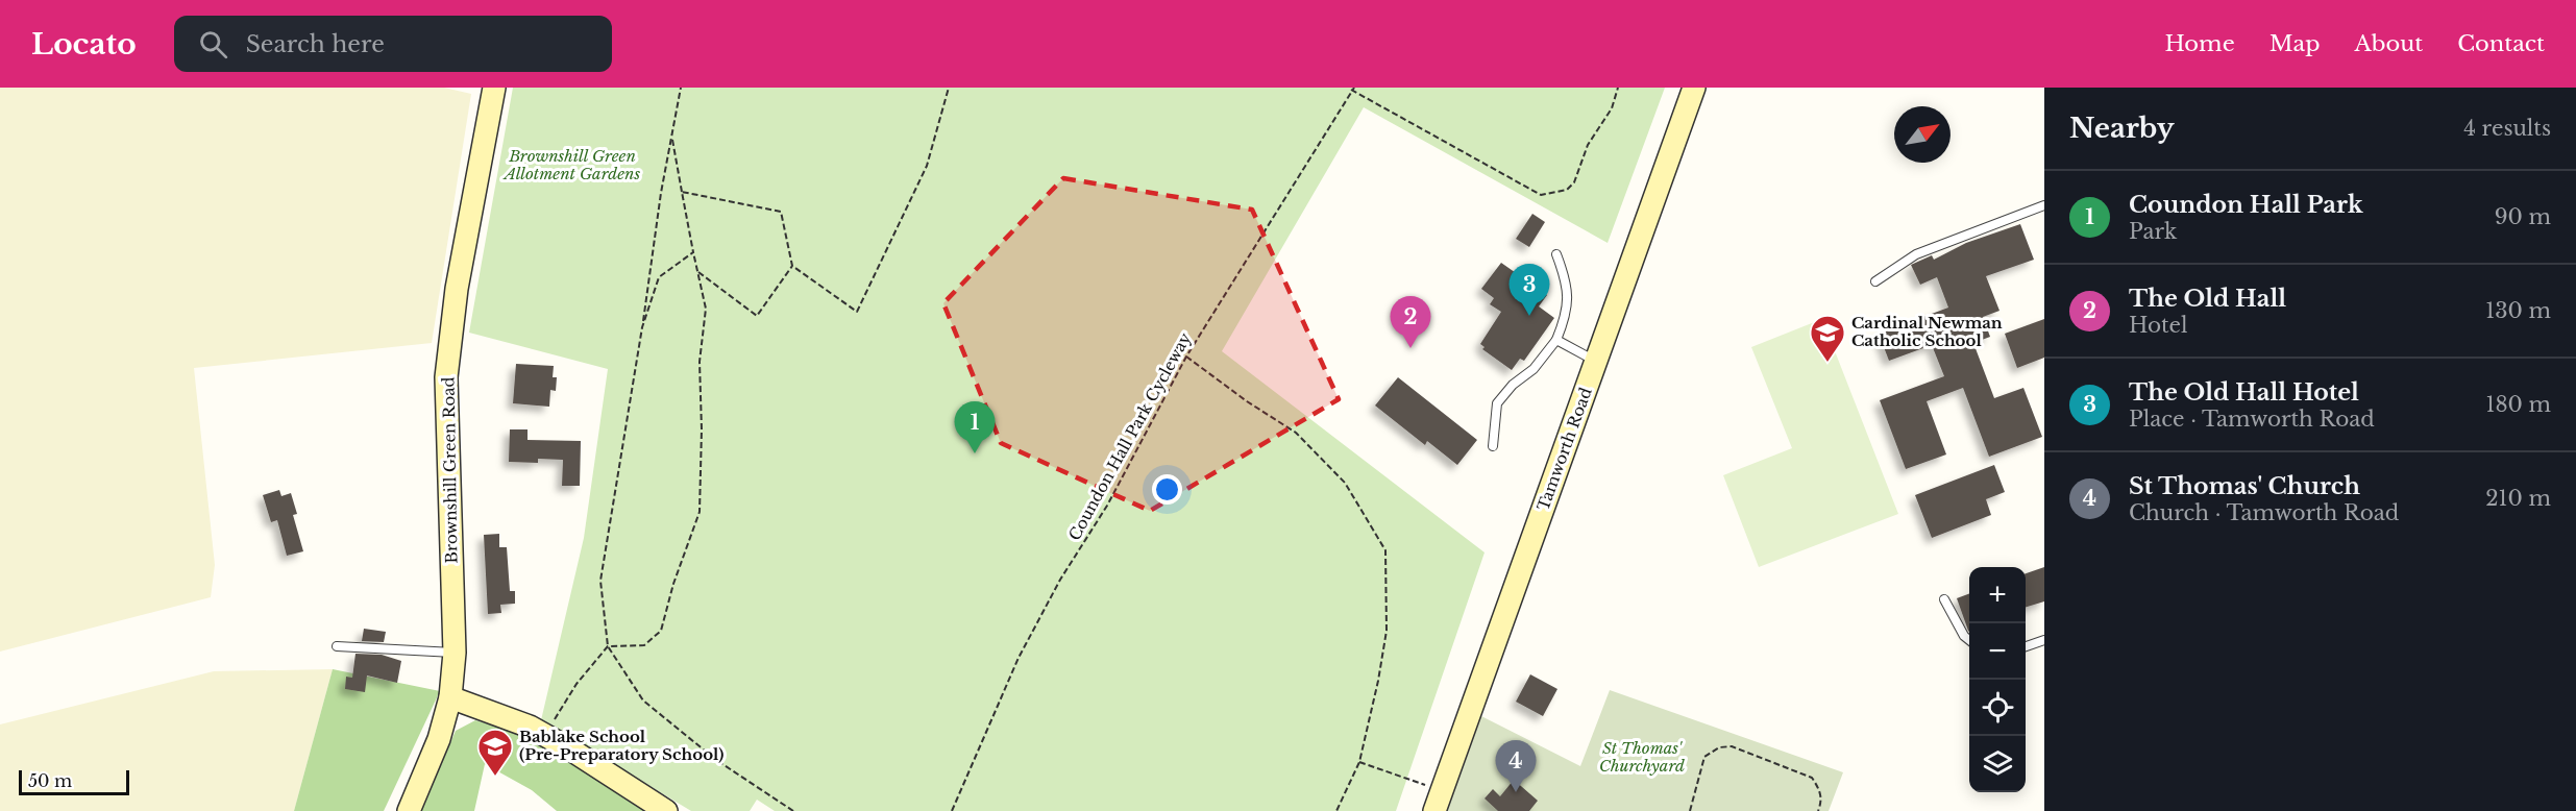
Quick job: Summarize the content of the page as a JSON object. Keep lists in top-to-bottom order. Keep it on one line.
{"streets":{"street":["Tamworth Road","Brownshill Green Road"],"path":["Coundon Hall Park Cycleway"]},"parks":["Brownshill Green Allotment Gardens","St Thomas' Churchyard"],"places":{"school or university":["Cardinal Newman Catholic School","Bablake School (Pre-Preparatory School)"]},"scale_bar":"50 m","north":"top right","page":{"header":"Locato","search":"Search here","nav":["Home","Map","About","Contact"],"heading":["Nearby","4 results"],"list":[{"mark":"1","name":"Coundon Hall Park","note":"Park","value":"90 m"},{"mark":"2","name":"The Old Hall","note":"Hotel","value":"130 m"},{"mark":"3","name":"The Old Hall Hotel","note":"Place · Tamworth Road","value":"180 m"},{"mark":"4","name":"St Thomas' Church","note":"Church · Tamworth Road","value":"210 m"}],"pins":["3","2","1","4"],"map_buttons":["+","−"],"scale":"50 m"}}
